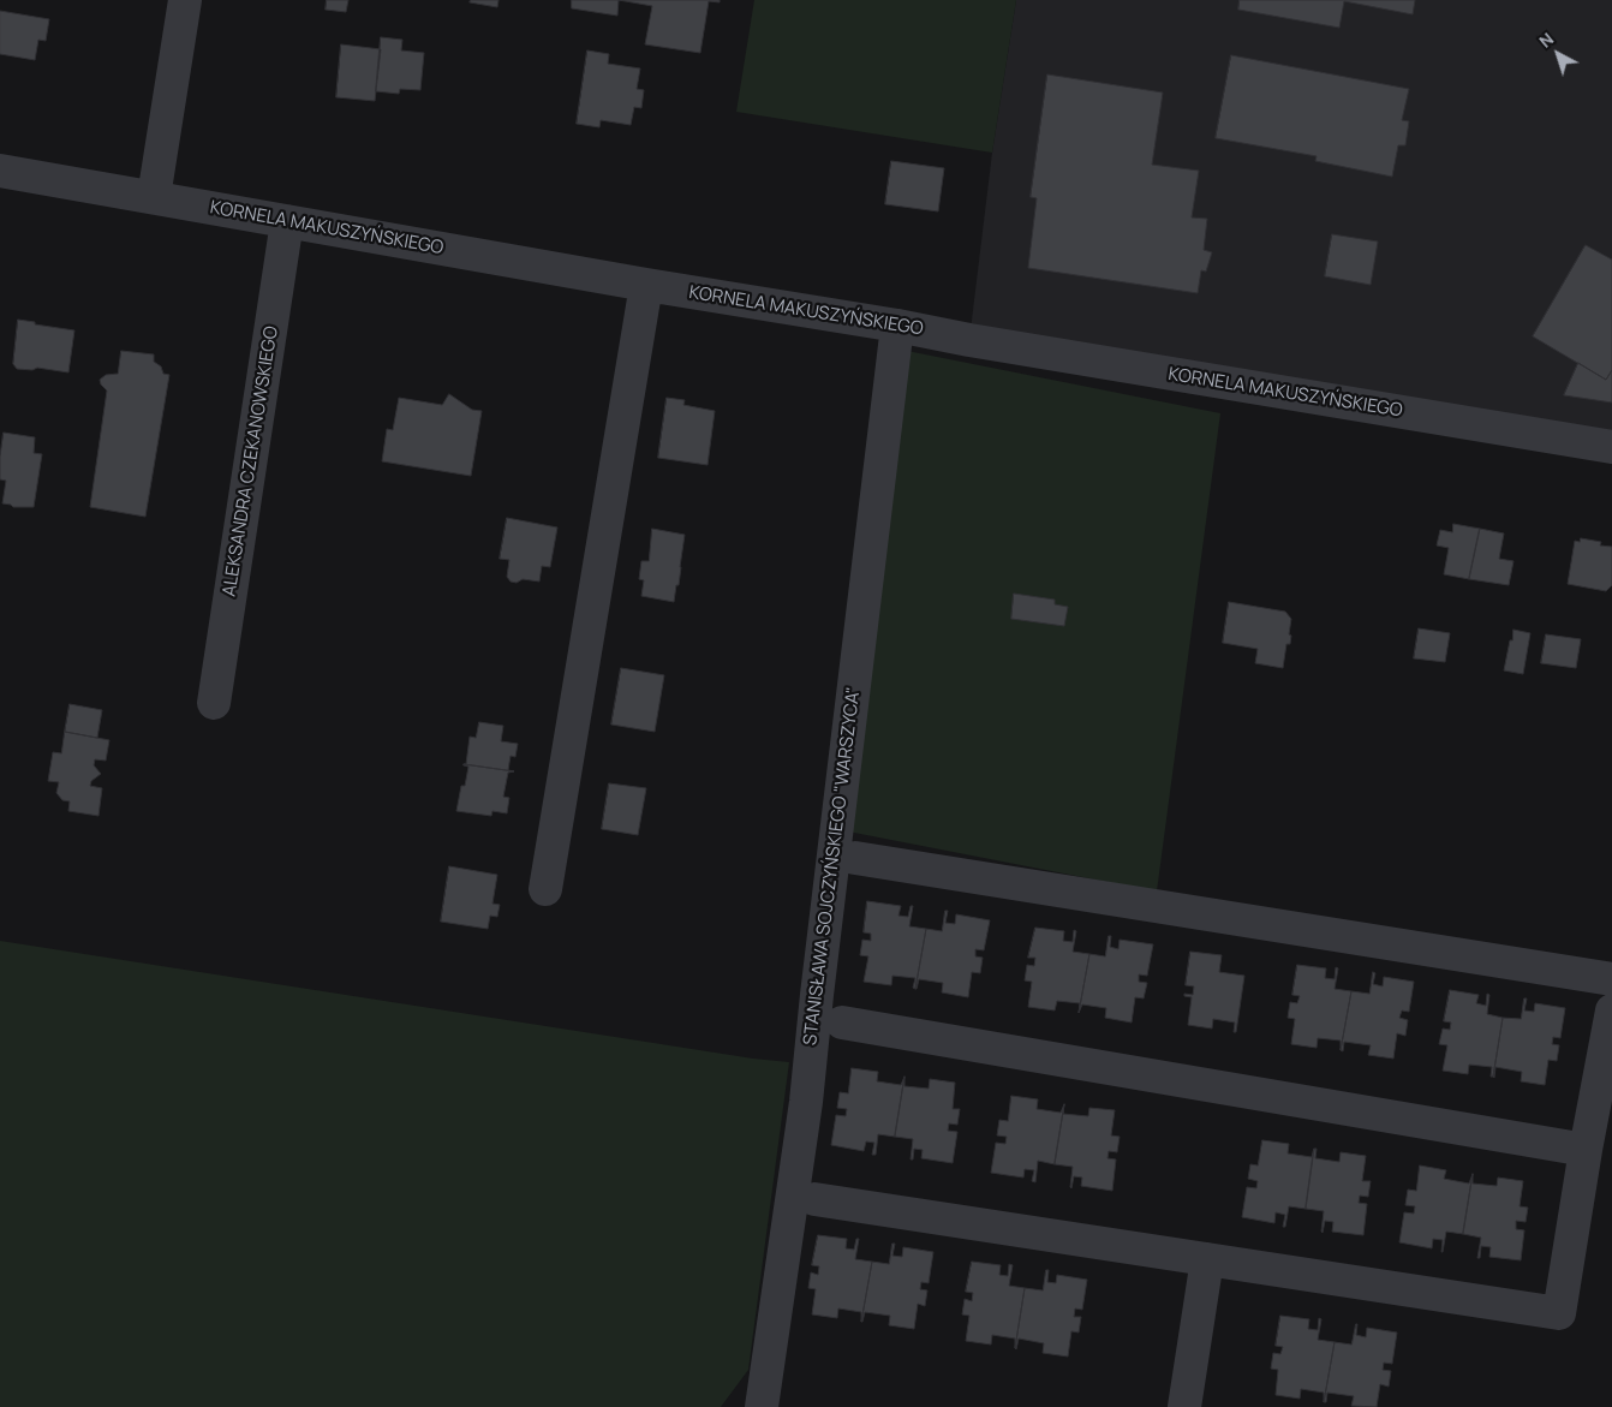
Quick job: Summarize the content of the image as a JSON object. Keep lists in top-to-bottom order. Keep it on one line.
{"streets":{"street":["KORNELA MAKUSZYŃSKIEGO","ALEKSANDRA CZEKANOWSKIEGO","STANISŁAWA SOJCZYŃSKIEGO \"WARSZYCA\""]},"crossings":[["KORNELA MAKUSZYŃSKIEGO","ALEKSANDRA CZEKANOWSKIEGO"],["KORNELA MAKUSZYŃSKIEGO","STANISŁAWA SOJCZYŃSKIEGO \"WARSZYCA\""]],"north":"top left"}
